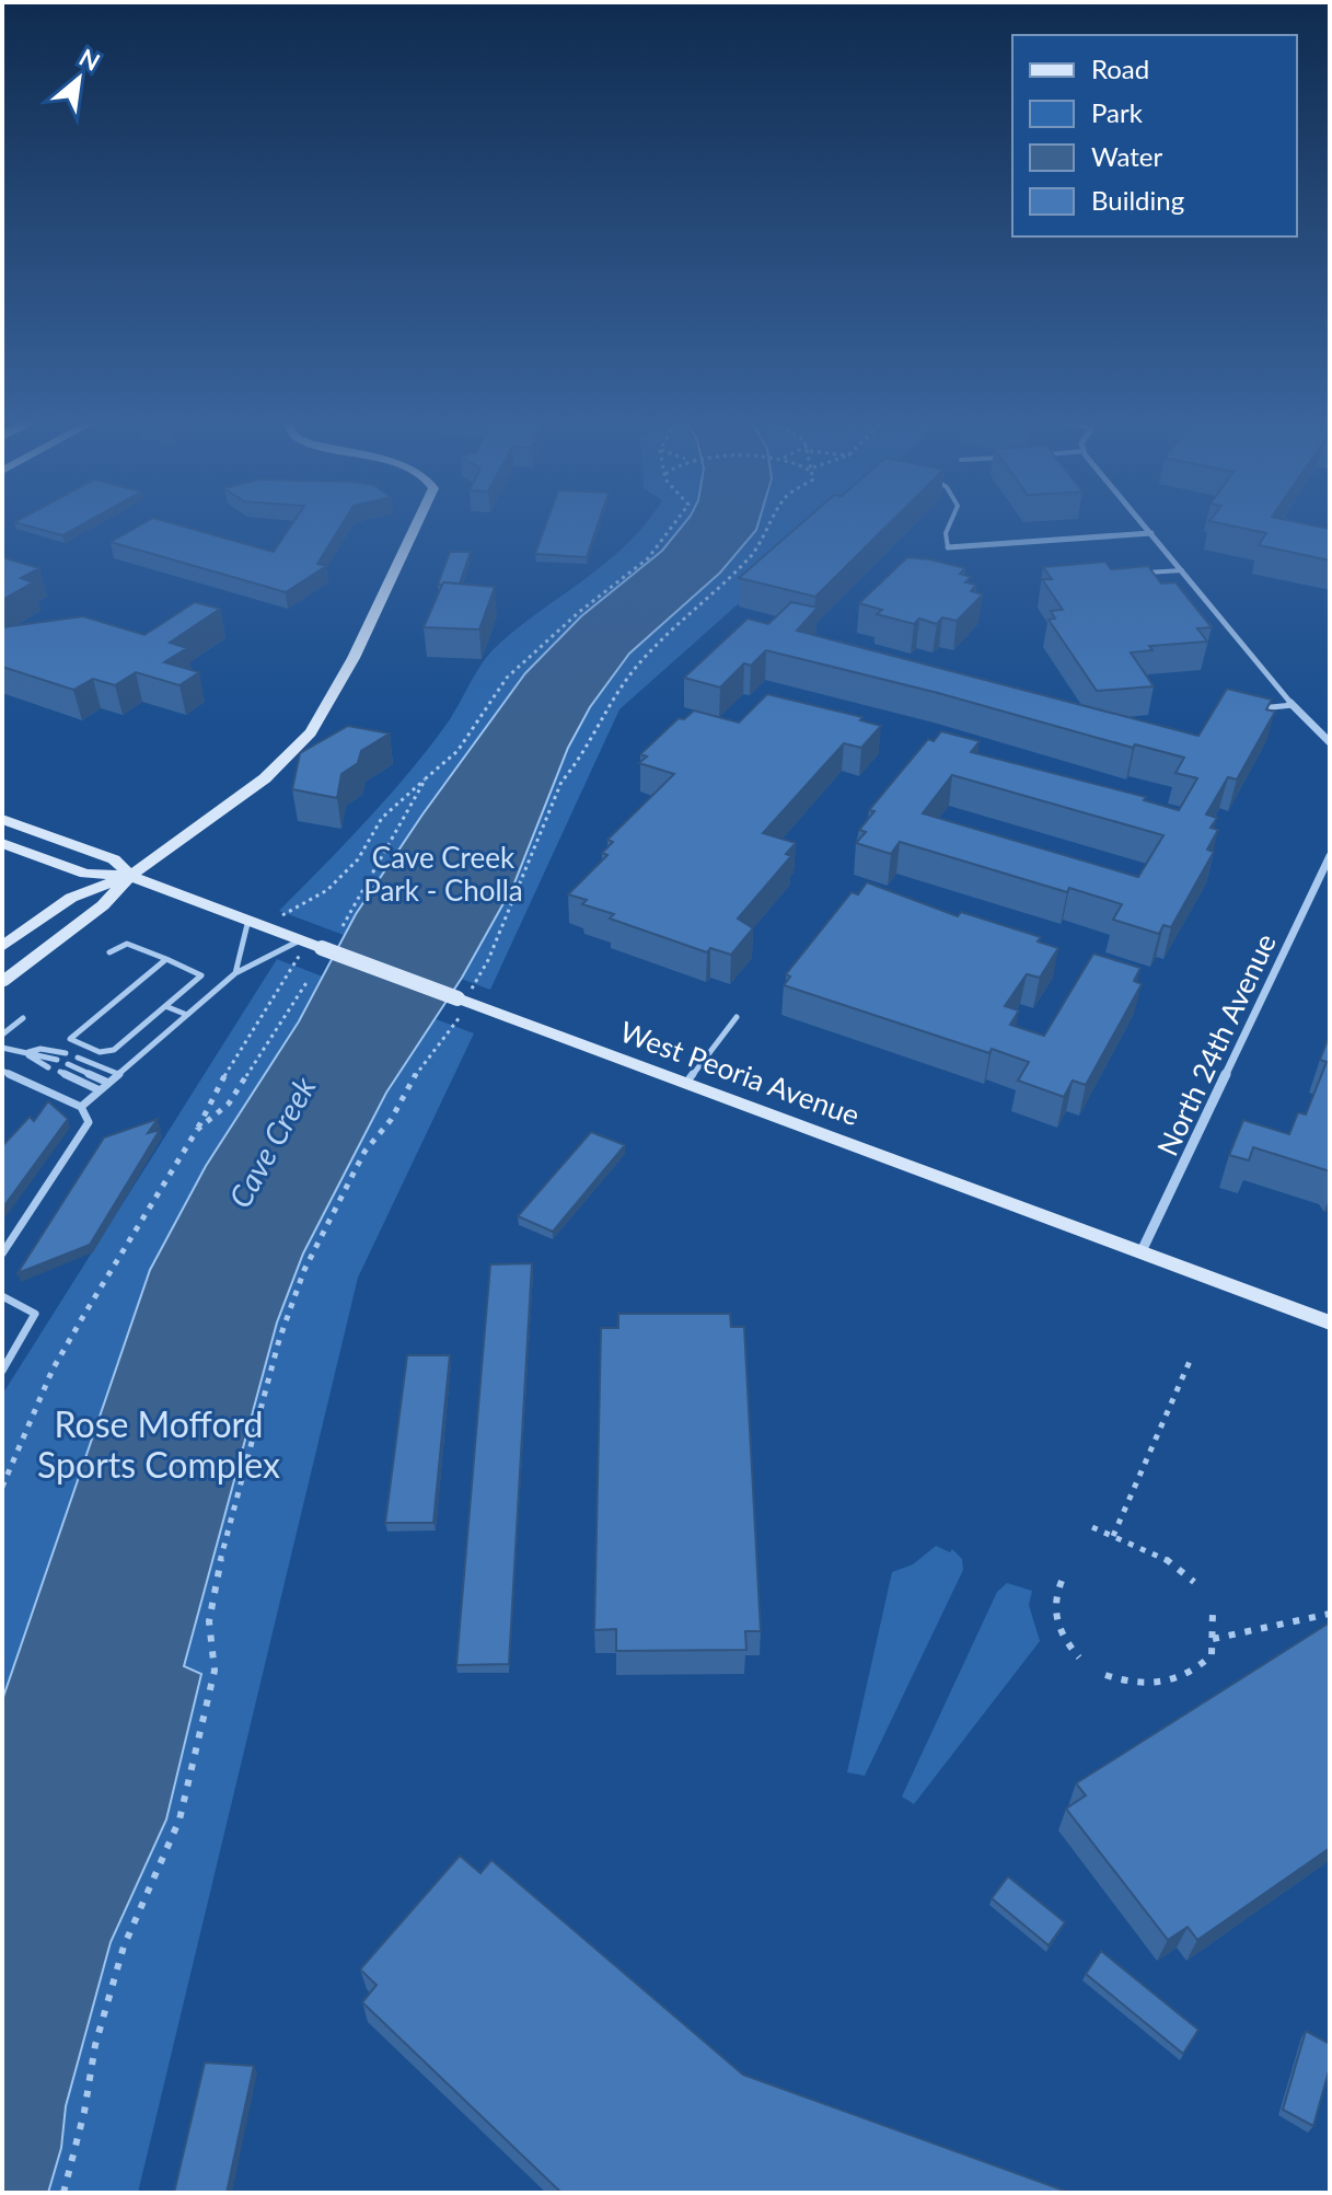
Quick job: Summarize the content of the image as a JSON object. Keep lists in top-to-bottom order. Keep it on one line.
{"streets":{"main road":["West Peoria Avenue"],"street":["North 24th Avenue"]},"crossings":[["North 24th Avenue","West Peoria Avenue"]],"water":["Cave Creek"],"parks":["Cave Creek Park - Cholla","Rose Mofford Sports Complex"],"legend":["Road","Park","Water","Building"],"north":"top right"}
